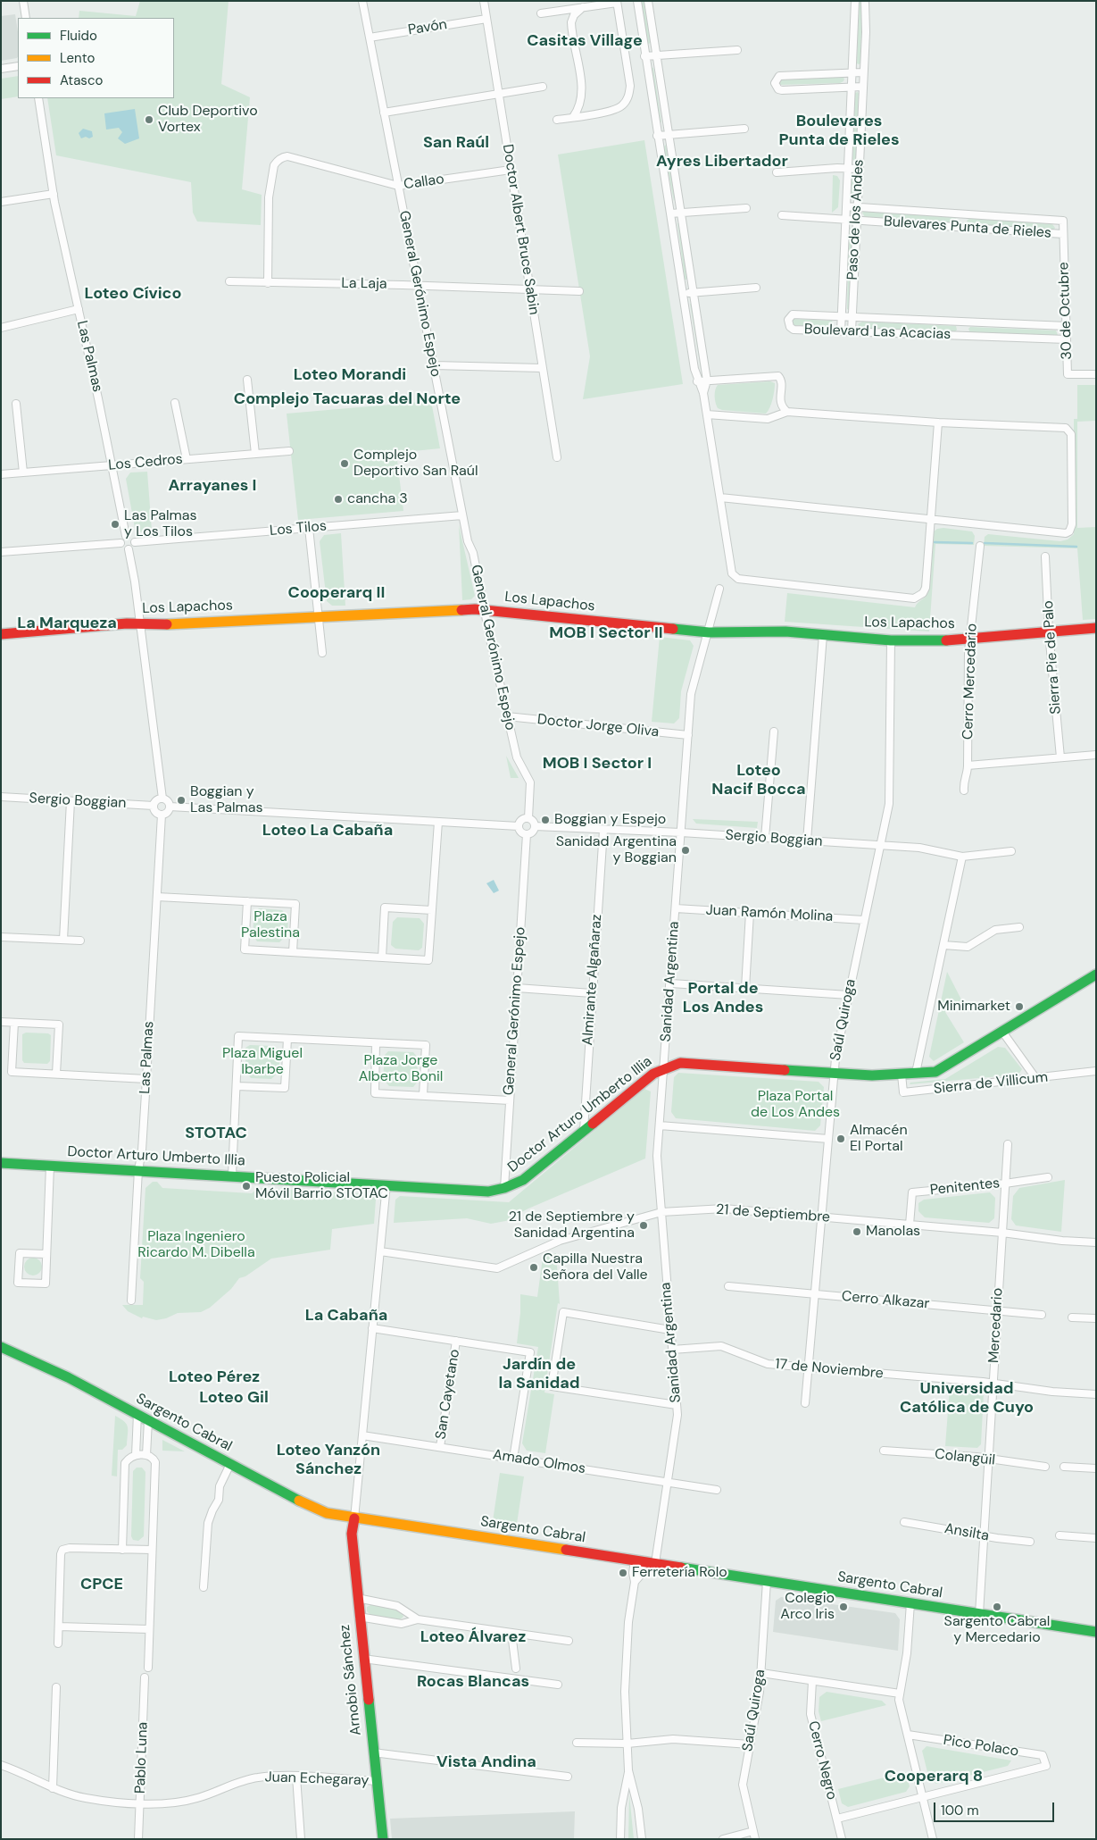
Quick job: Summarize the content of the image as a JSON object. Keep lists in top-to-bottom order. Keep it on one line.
{"streets":{"street":["Pavón","Callao","Paso de los Andes","Bulevares Punta de Rieles","Doctor Albert Bruce Sabin","La Laja","General Gerónimo Espejo","30 de Octubre","Boulevard Las Acacias","Las Palmas","Los Cedros","Los Tilos","Los Lapachos","Sierra Pie de Palo","Cerro Mercedario","Doctor Jorge Oliva","Sergio Boggian","Juan Ramón Molina","Almirante Algañaraz","Sanidad Argentina","Saúl Quiroga","Sierra de Villicum","Doctor Arturo Umberto Illia","Penitentes","21 de Septiembre","Cerro Alkazar","Mercedario","17 de Noviembre","San Cayetano","Sargento Cabral","Colangüil","Amado Olmos","Ansilta","Arnobio Sánchez","Pico Polaco","Pablo Luna","Cerro Negro","Juan Echegaray"]},"crossings":[["Pavón","Doctor Albert Bruce Sabin"],["Pavón","General Gerónimo Espejo"],["Callao","Doctor Albert Bruce Sabin"],["Callao","La Laja"],["Callao","General Gerónimo Espejo"],["Paso de los Andes","Bulevares Punta de Rieles"],["Paso de los Andes","Boulevard Las Acacias"],["Bulevares Punta de Rieles","30 de Octubre"],["Doctor Albert Bruce Sabin","La Laja"],["La Laja","General Gerónimo Espejo"],["General Gerónimo Espejo","Los Tilos"],["General Gerónimo Espejo","Los Lapachos"],["General Gerónimo Espejo","Doctor Jorge Oliva"],["General Gerónimo Espejo","Sergio Boggian"],["General Gerónimo Espejo","Doctor Arturo Umberto Illia"],["30 de Octubre","Boulevard Las Acacias"],["Las Palmas","Los Cedros"],["Las Palmas","Los Tilos"],["Las Palmas","Sergio Boggian"],["Las Palmas","Doctor Arturo Umberto Illia"],["Los Lapachos","Sierra Pie de Palo"],["Los Lapachos","Cerro Mercedario"],["Los Lapachos","Sanidad Argentina"],["Los Lapachos","Saúl Quiroga"],["Doctor Jorge Oliva","Sanidad Argentina"],["Sergio Boggian","Almirante Algañaraz"],["Sergio Boggian","Sanidad Argentina"],["Sergio Boggian","Saúl Quiroga"],["Juan Ramón Molina","Sanidad Argentina"],["Juan Ramón Molina","Saúl Quiroga"],["Almirante Algañaraz","Doctor Arturo Umberto Illia"],["Sanidad Argentina","Doctor Arturo Umberto Illia"],["Sanidad Argentina","21 de Septiembre"],["Sanidad Argentina","17 de Noviembre"],["Sanidad Argentina","Sargento Cabral"],["Sanidad Argentina","Amado Olmos"],["Saúl Quiroga","Doctor Arturo Umberto Illia"],["Saúl Quiroga","21 de Septiembre"],["Saúl Quiroga","Cerro Alkazar"],["Saúl Quiroga","17 de Noviembre"],["Saúl Quiroga","Sargento Cabral"],["Sierra de Villicum","Doctor Arturo Umberto Illia"],["Penitentes","21 de Septiembre"],["Penitentes","Mercedario"],["21 de Septiembre","Mercedario"],["Cerro Alkazar","Mercedario"],["Mercedario","17 de Noviembre"],["Mercedario","Sargento Cabral"],["Mercedario","Colangüil"],["Mercedario","Ansilta"],["San Cayetano","Amado Olmos"],["Sargento Cabral","Arnobio Sánchez"],["Arnobio Sánchez","Juan Echegaray"],["Pablo Luna","Juan Echegaray"]],"districts":["Casitas Village","Boulevares Punta de Rieles","San Raúl","Ayres Libertador","Loteo Cívico","Loteo Morandi","Complejo Tacuaras del Norte","Arrayanes I","Cooperarq II","La Marqueza","MOB I Sector II","MOB I Sector I","Loteo Nacif Bocca","Loteo La Cabaña","Portal de Los Andes","STOTAC","La Cabaña","Jardín de la Sanidad","Loteo Pérez","Universidad Católica de Cuyo","Loteo Gil","Loteo Yanzón Sánchez","CPCE","Loteo Álvarez","Rocas Blancas","Vista Andina","Cooperarq 8"],"parks":["Plaza Palestina","Plaza Miguel Ibarbe","Plaza Jorge Alberto Bonil","Plaza Portal de Los Andes","Plaza Ingeniero Ricardo M. Dibella"],"places":["Club Deportivo Vortex","Complejo Deportivo San Raúl","cancha 3","Las Palmas y Los Tilos","Boggian y Las Palmas","Boggian y Espejo","Sanidad Argentina y Boggian","Minimarket","Almacén El Portal","Puesto Policial Móvil Barrio STOTAC","21 de Septiembre y Sanidad Argentina","Manolas","Capilla Nuestra Señora del Valle","Ferretería Rolo","Colegio Arco Iris","Sargento Cabral y Mercedario"],"legend":["Fluido","Lento","Atasco"],"scale_bar":"100 m"}
